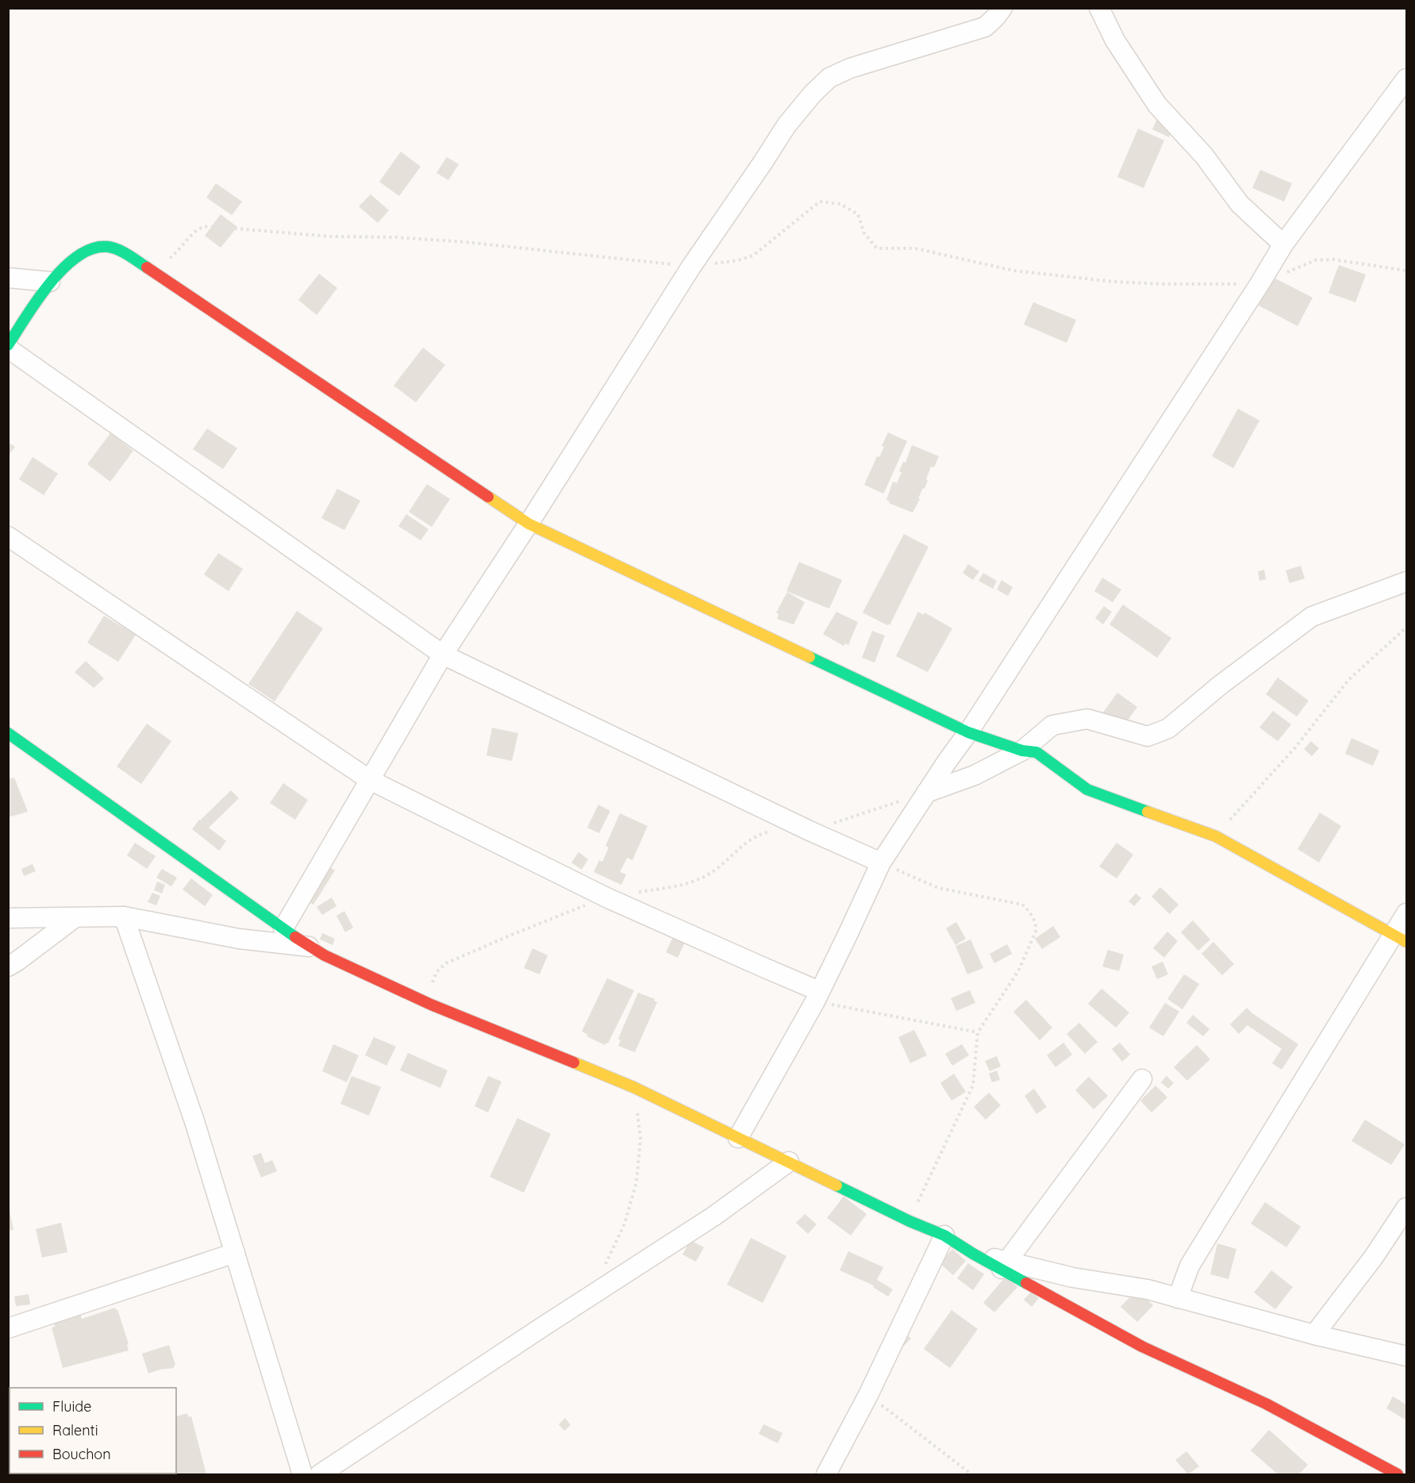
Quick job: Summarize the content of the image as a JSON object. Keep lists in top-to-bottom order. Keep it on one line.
{"legend":["Fluide","Ralenti","Bouchon"]}
